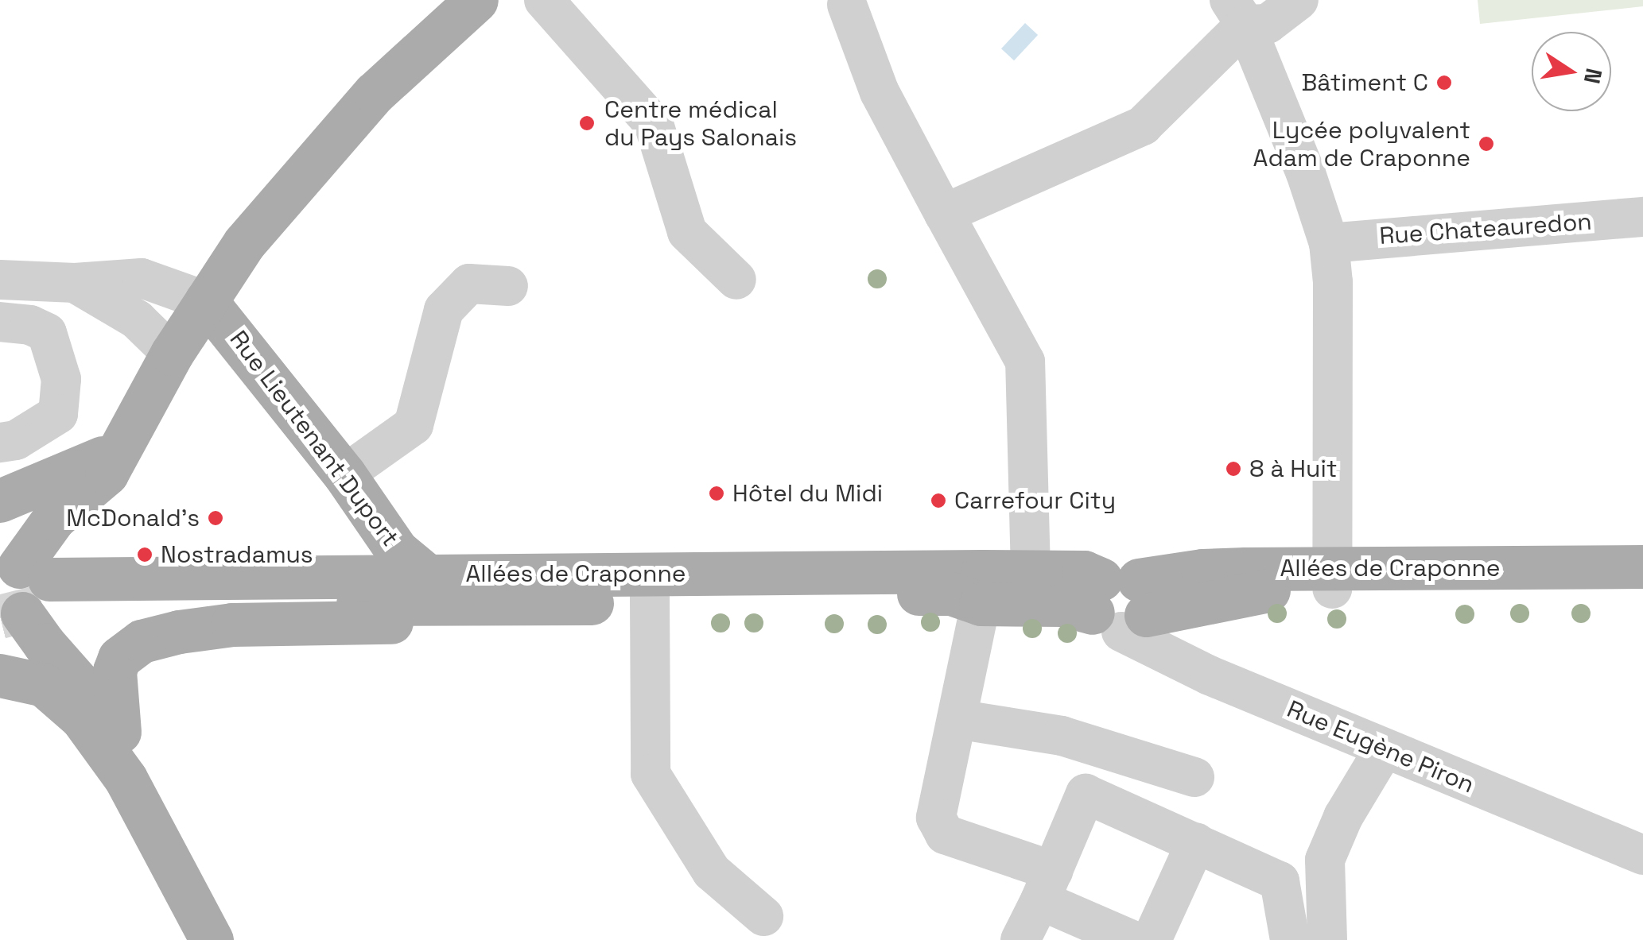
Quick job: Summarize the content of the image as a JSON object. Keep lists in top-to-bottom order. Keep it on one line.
{"streets":{"main road":["Rue Lieutenant Duport","Allées de Craponne"],"street":["Rue Chateauredon","Rue Eugène Piron"]},"crossings":[["Rue Lieutenant Duport","Allées de Craponne"],["Allées de Craponne","Rue Eugène Piron"]],"places":["Bâtiment C","Centre médical du Pays Salonais","Lycée polyvalent Adam de Craponne","8 à Huit","Hôtel du Midi","Carrefour City","McDonald's","Nostradamus"],"north":"right"}
